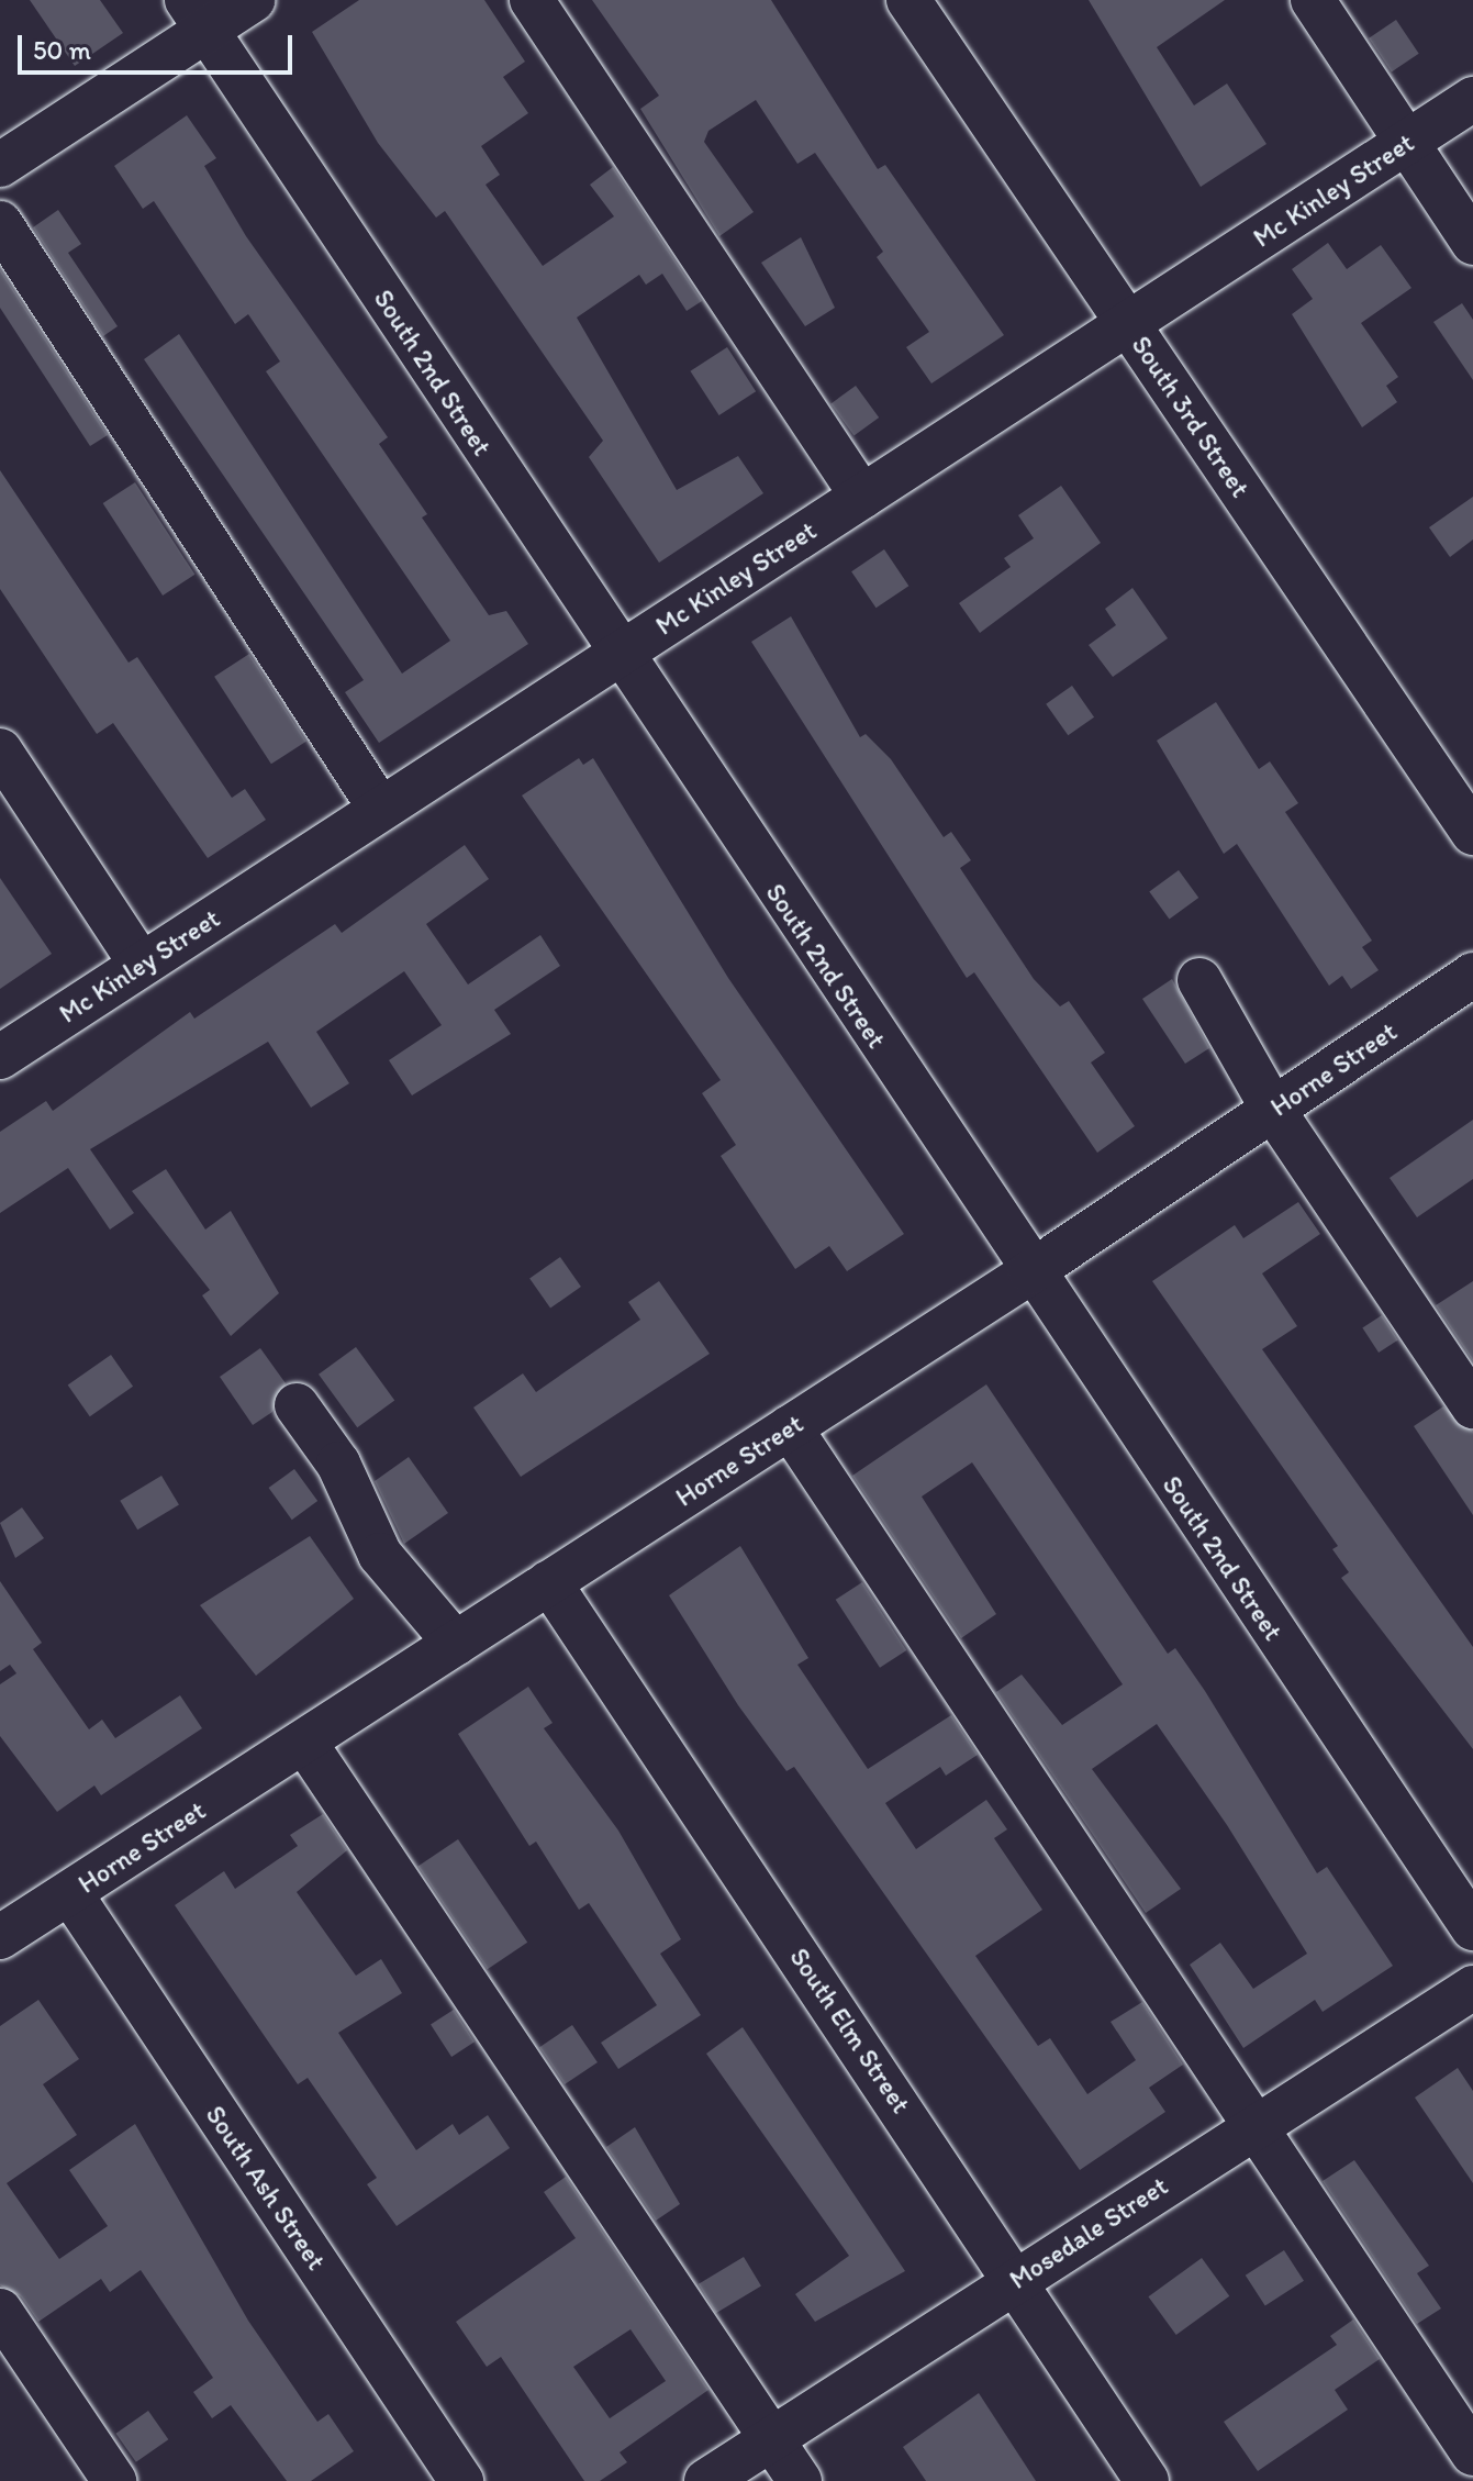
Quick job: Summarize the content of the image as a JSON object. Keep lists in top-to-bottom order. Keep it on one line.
{"streets":{"street":["Mc Kinley Street","South 2nd Street","South 3rd Street","Horne Street","South Elm Street","South Ash Street","Mosedale Street"]},"crossings":[["Mc Kinley Street","South 2nd Street"],["Mc Kinley Street","South 3rd Street"],["South 2nd Street","Horne Street"],["Horne Street","South Elm Street"],["Horne Street","South Ash Street"],["South Elm Street","Mosedale Street"]],"scale_bar":"50 m"}
